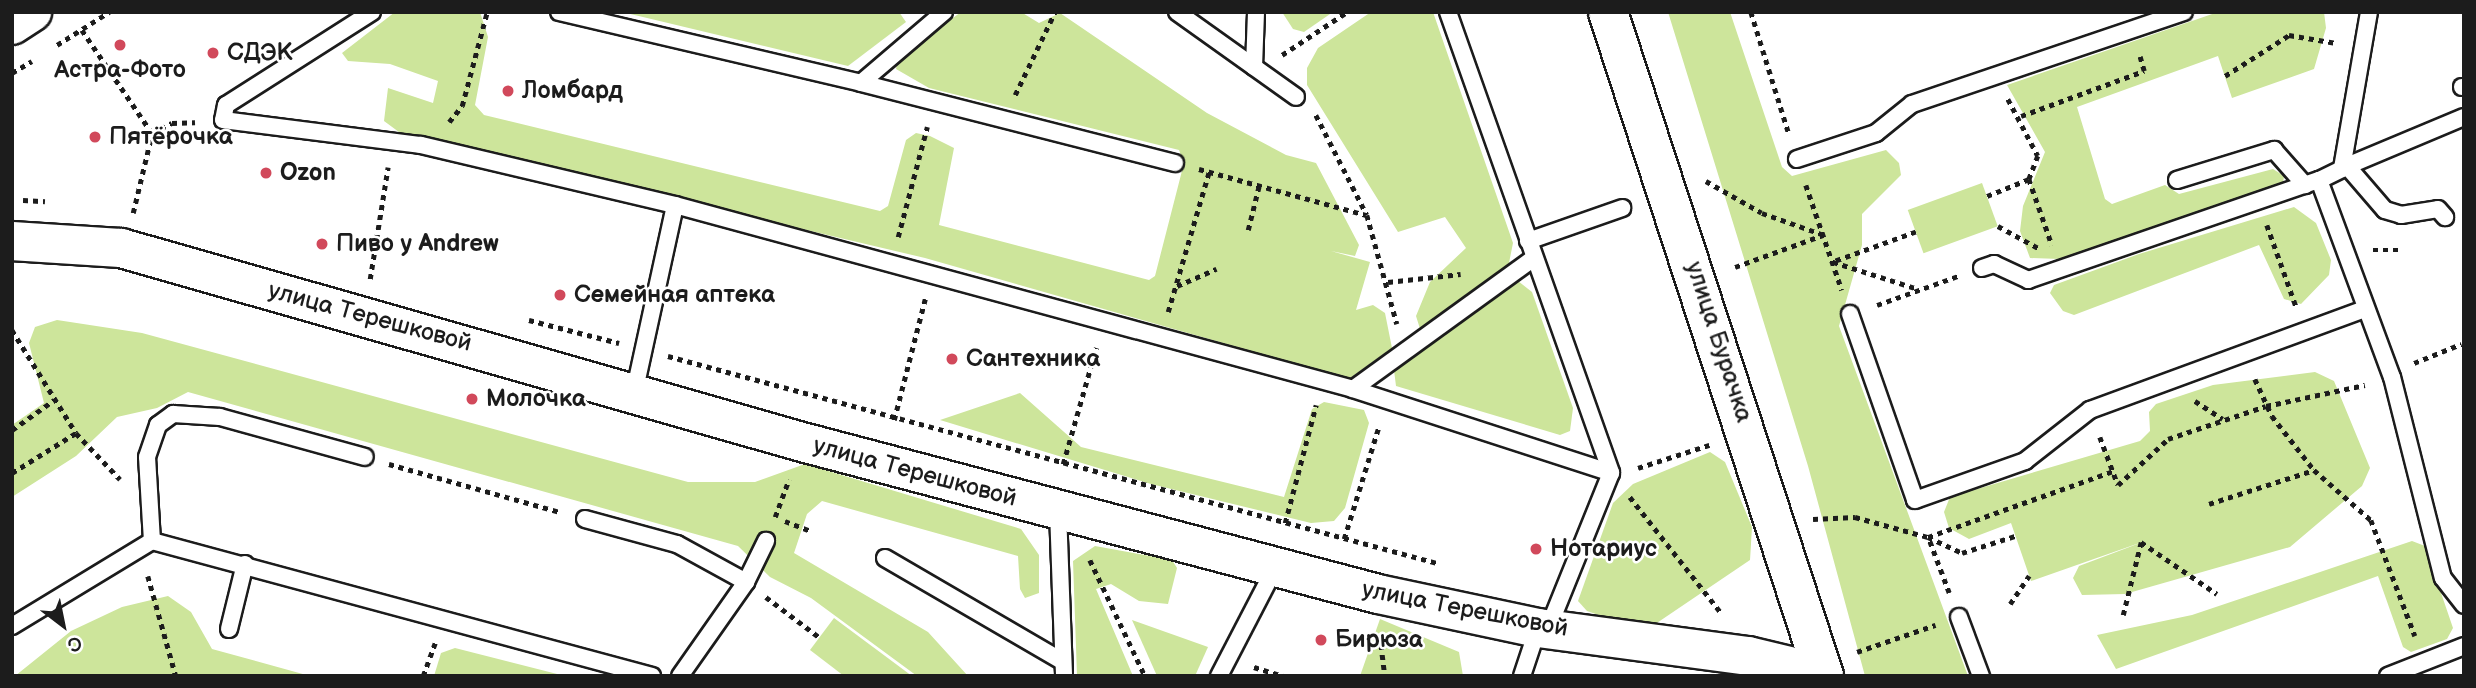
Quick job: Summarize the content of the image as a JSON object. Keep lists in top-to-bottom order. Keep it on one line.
{"streets":{"main road":["улица Терешковой","улица Бурачка"]},"crossings":[["улица Терешковой","улица Бурачка"]],"places":["Астра-Фото","СДЭК","Ломбард","Пятёрочка","Ozon","Пиво у Andrew","Семейная аптека","Сантехника","Молочка","Нотариус","Бирюза"],"north":"bottom right"}
